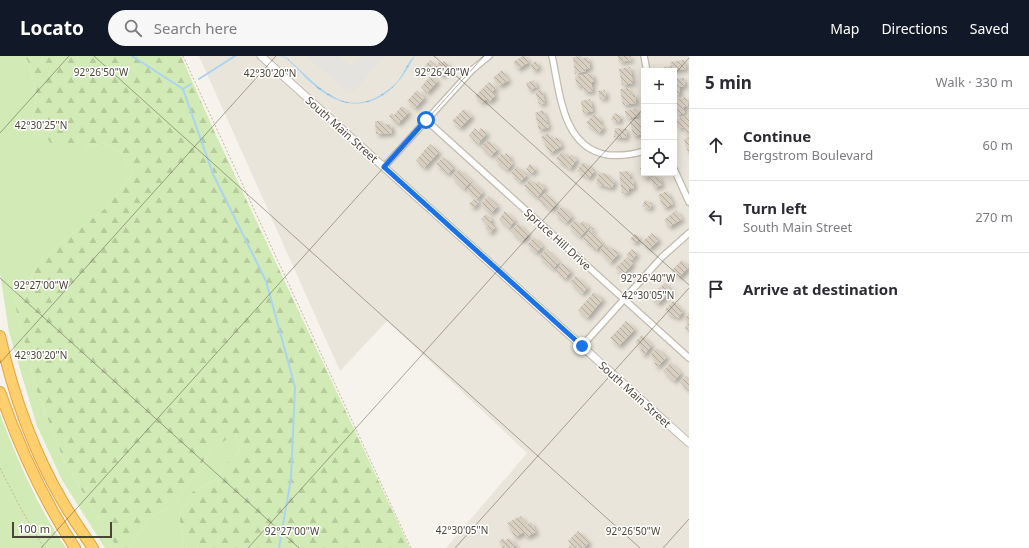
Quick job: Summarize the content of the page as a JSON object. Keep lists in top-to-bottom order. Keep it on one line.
{"streets":{"street":["South Main Street","Spruce Hill Drive"]},"scale_bar":"100 m","page":{"header":"Locato","search":"Search here","nav":["Map","Directions","Saved"],"heading":["5 min","Walk · 330 m"],"map_buttons":["+","−"],"list":[["Continue","Bergstrom Boulevard","60 m"],["Turn left","South Main Street","270 m"],"Arrive at destination"],"scale":"100 m"},"coordinates":["92°26'50\"W","92°26'40\"W","42°30'20\"N","42°30'25\"N","92°27'00\"W","42°30'05\"N"]}
